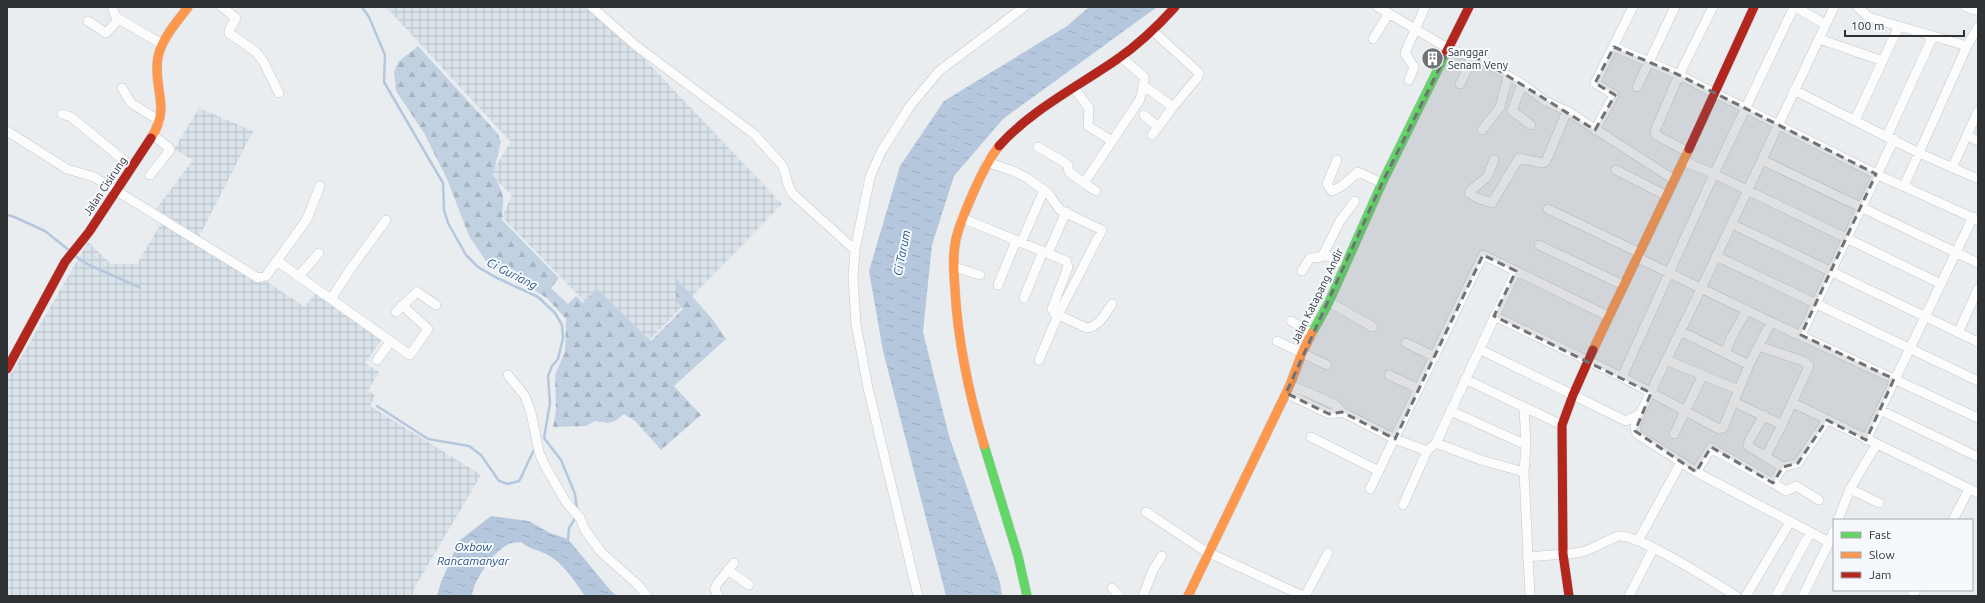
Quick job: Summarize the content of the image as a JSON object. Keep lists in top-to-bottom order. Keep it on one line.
{"streets":{"street":["Jalan Cisirung","Jalan Katapang Andir"]},"water":["Ci Tarum","Ci Guriang","Oxbow Rancamanyar"],"places":{"building":["Sanggar Senam Veny"]},"legend":["Fast","Slow","Jam"],"scale_bar":"100 m"}
